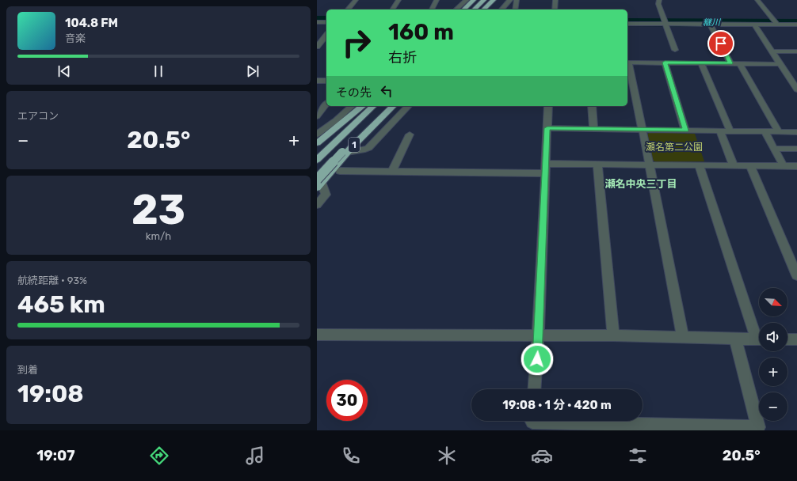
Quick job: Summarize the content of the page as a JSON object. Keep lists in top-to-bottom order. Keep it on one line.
{"streets":{"highway":["1"]},"districts":["瀬名中央三丁目"],"water":["継川"],"parks":["瀬名第二公園"],"north":"bottom right","page":{"turn":["160 m","右折"],"song":["104.8 FM","音楽"],"then":"その先","tile":["エアコン",["23","km/h"],["航続距離 · 93%","465 km"],["到着","19:08"]],"heat":["−","20.5°","+"],"map_buttons":["+","−"],"limit":"30","trip":"19:08 · 1 分 · 420 m","tabs":["19:07","20.5°"]}}
